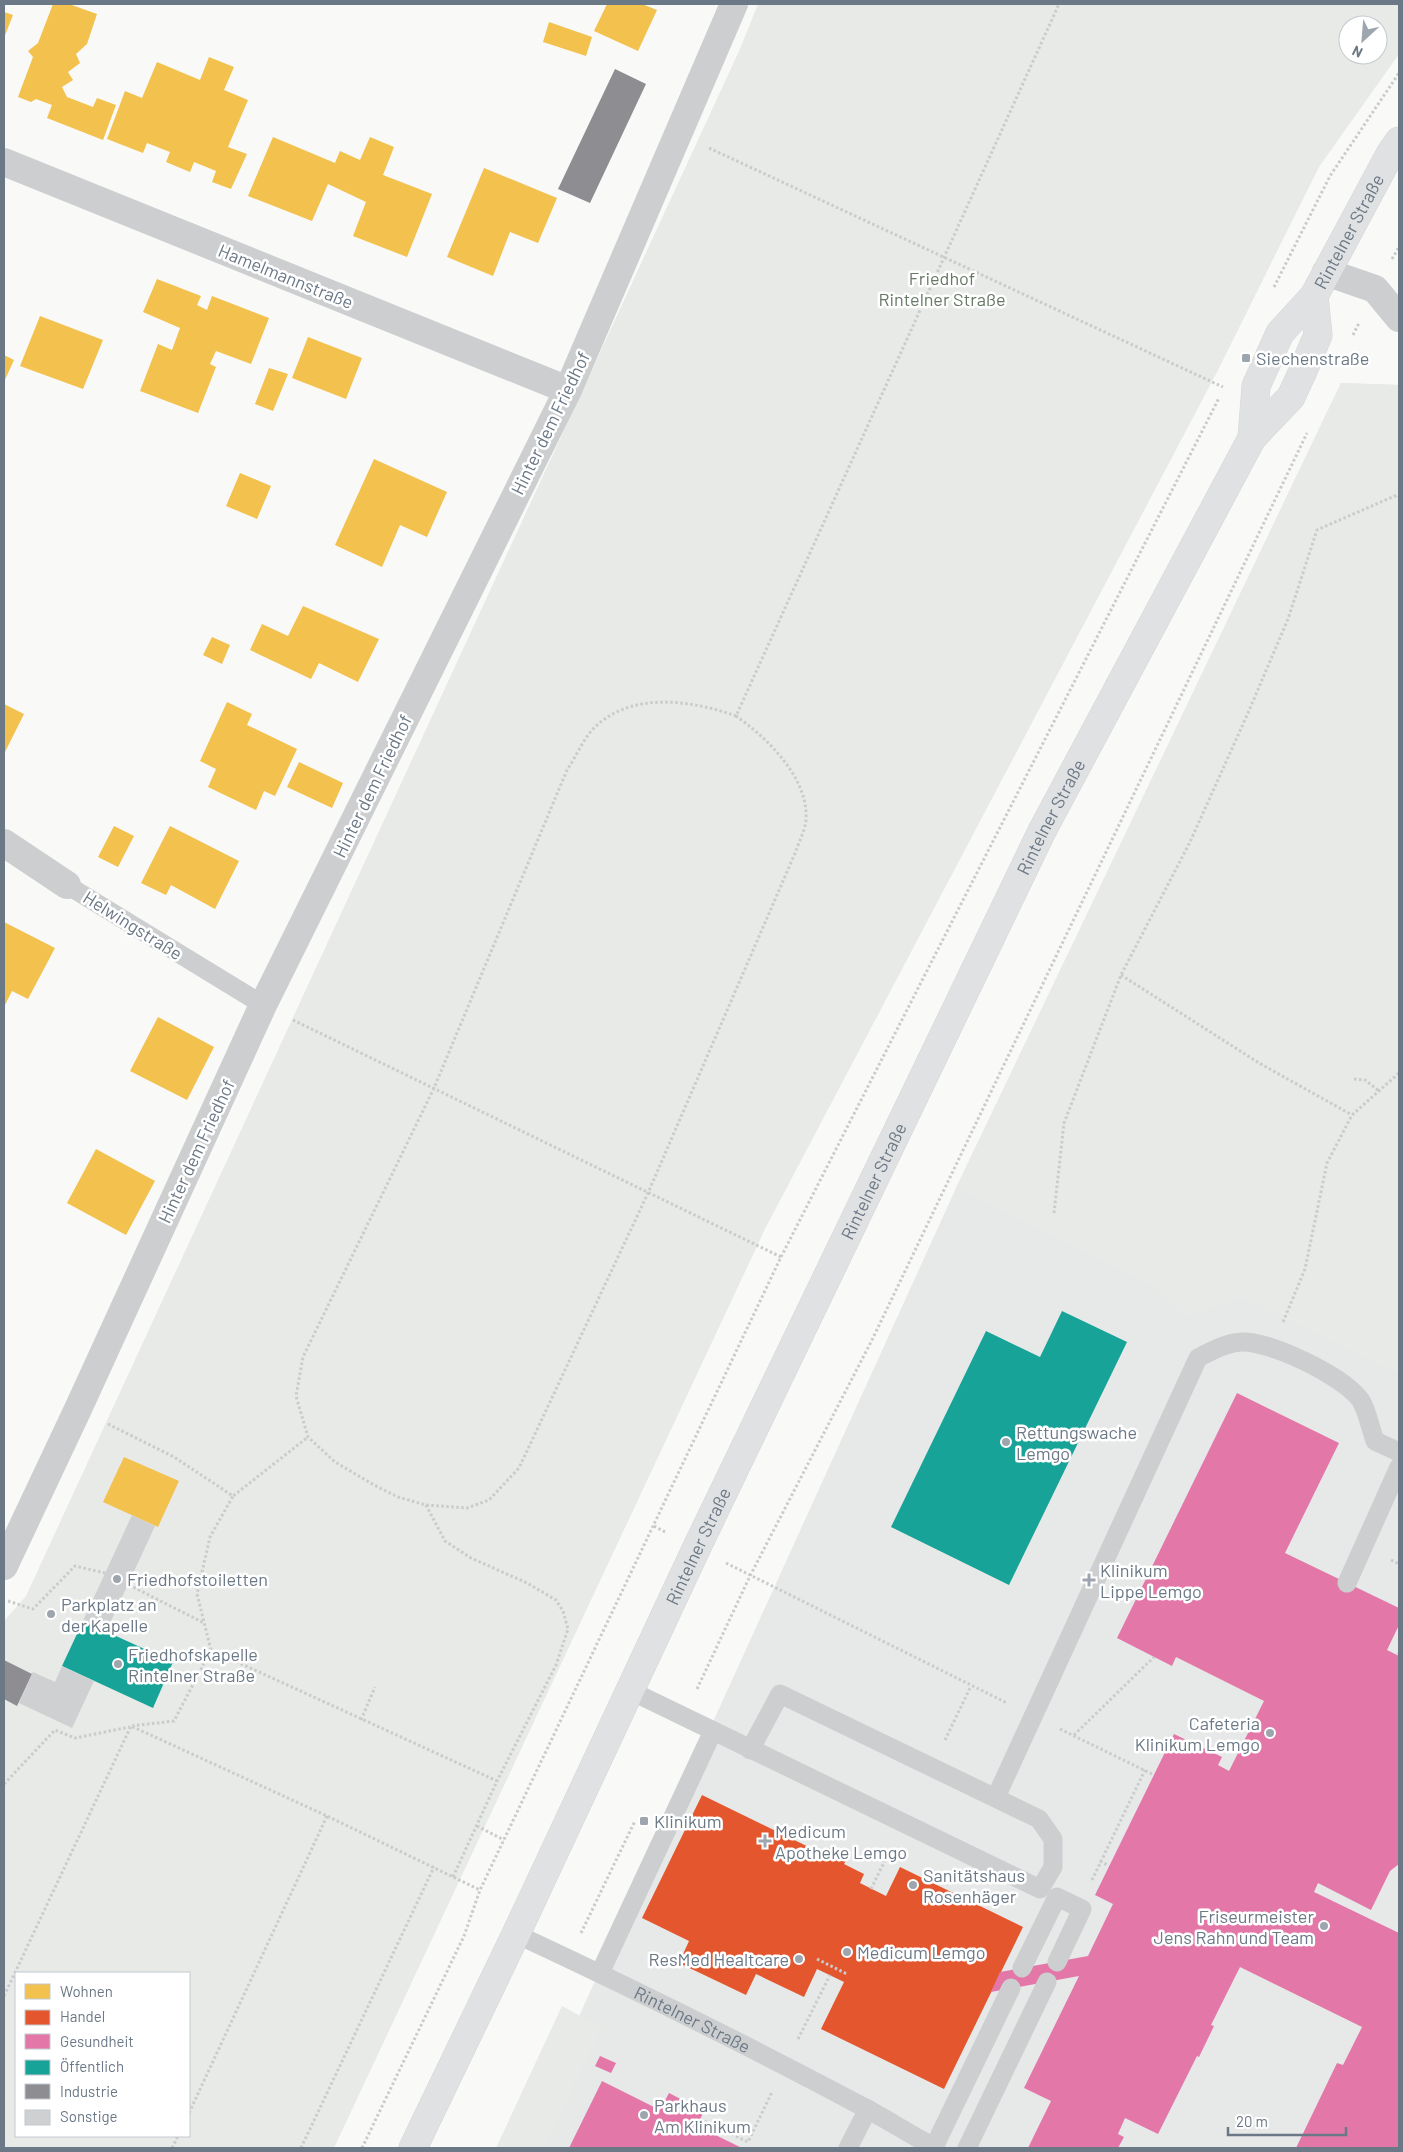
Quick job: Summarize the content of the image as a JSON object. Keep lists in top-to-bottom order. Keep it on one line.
{"streets":{"main road":["Rintelner Straße"],"street":["Hamelmannstraße","Hinter dem Friedhof","Helwingstraße"]},"crossings":[["Hamelmannstraße","Hinter dem Friedhof"],["Hinter dem Friedhof","Helwingstraße"]],"parks":["Friedhof Rintelner Straße"],"places":{"transit":["Siechenstraße","Klinikum"],"other":["Rettungswache Lemgo","Friedhofstoiletten","Parkplatz an der Kapelle","Friedhofskapelle Rintelner Straße","Cafeteria Klinikum Lemgo","Sanitätshaus Rosenhäger","Friseurmeister Jens Rahn und Team","Medicum Lemgo","ResMed Healtcare","Parkhaus Am Klinikum"],"health":["Klinikum Lippe Lemgo","Medicum Apotheke Lemgo"]},"legend":["Wohnen","Handel","Gesundheit","Öffentlich","Industrie","Sonstige"],"scale_bar":"20 m","north":"bottom left"}
